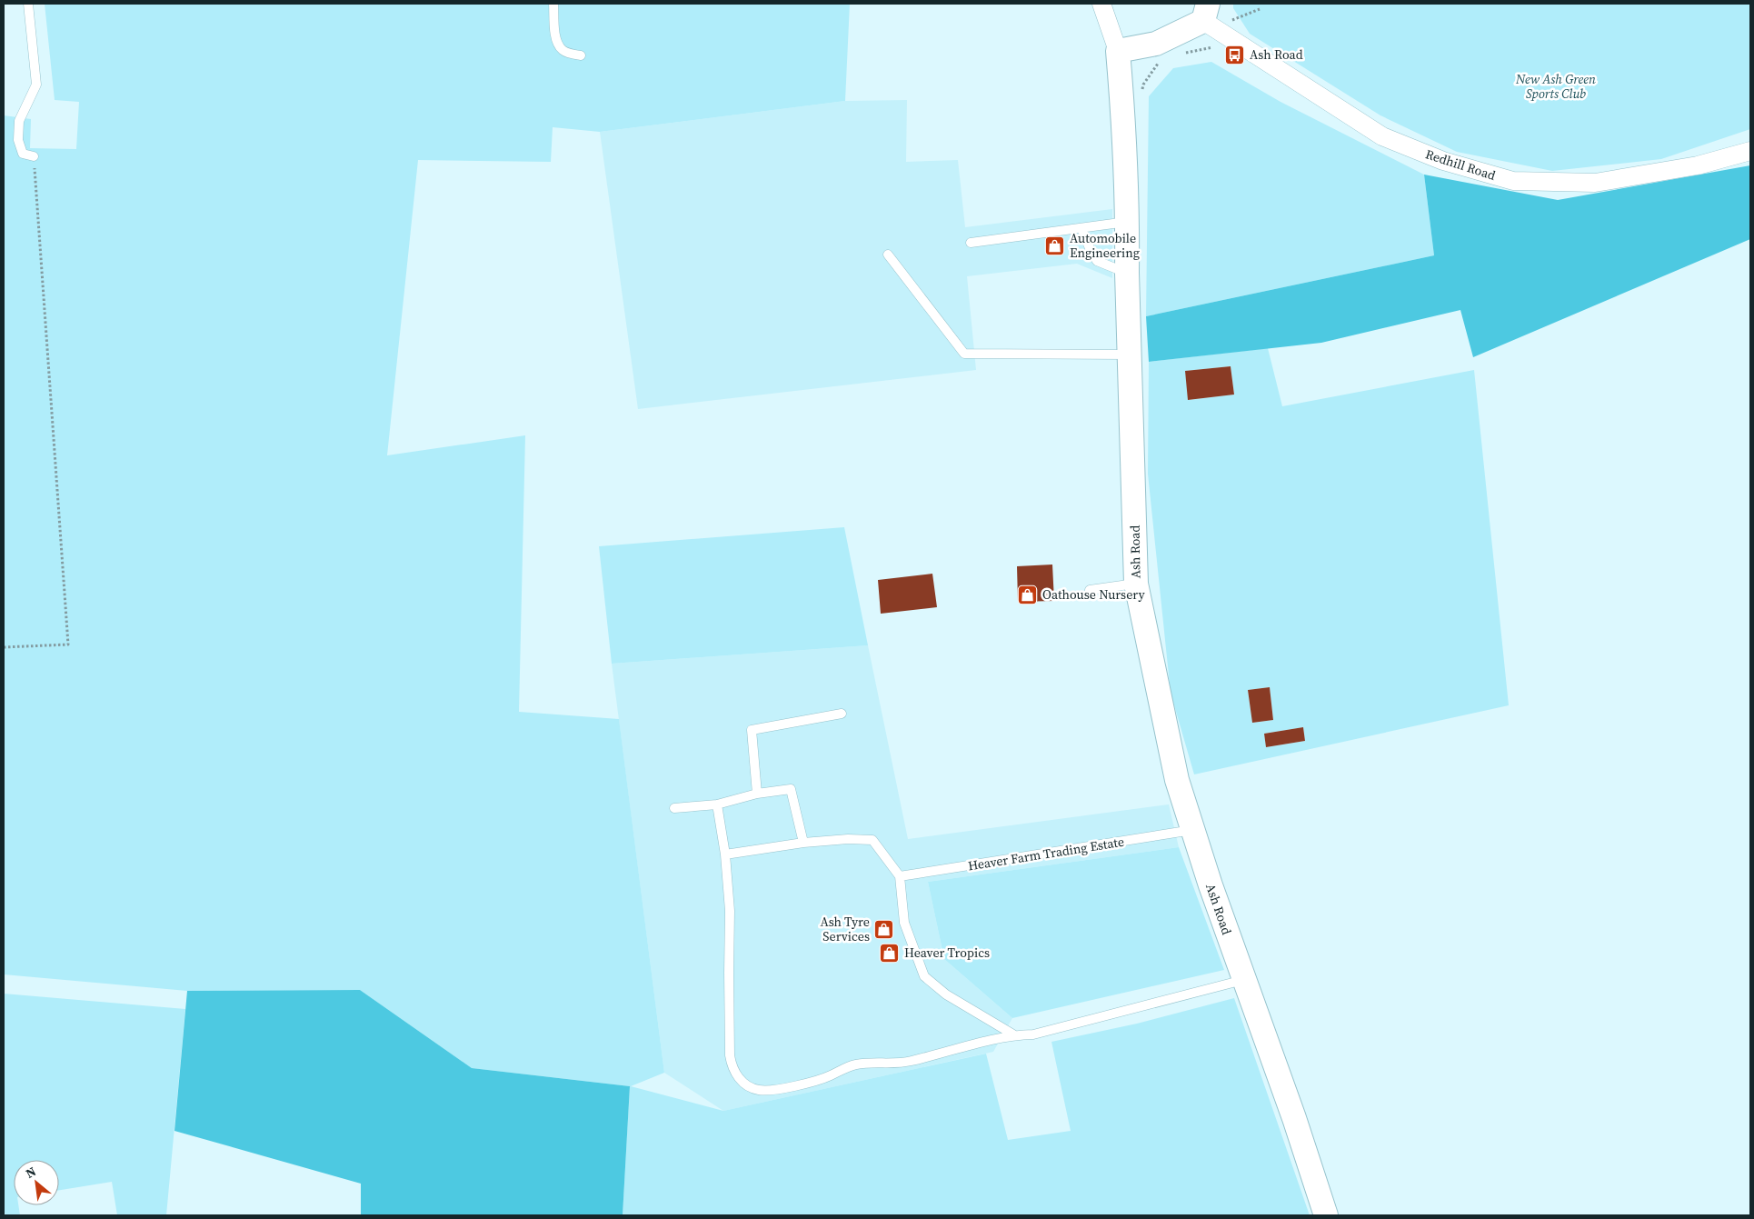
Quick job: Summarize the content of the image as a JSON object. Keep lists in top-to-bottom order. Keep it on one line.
{"streets":{"street":["Redhill Road","Ash Road"],"lane":["Heaver Farm Trading Estate"]},"crossings":[["Ash Road","Heaver Farm Trading Estate"]],"parks":["New Ash Green Sports Club"],"places":{"bus stop":["Ash Road"],"shop":["Automobile Engineering","Oathouse Nursery","Ash Tyre Services","Heaver Tropics"]},"north":"top left"}
